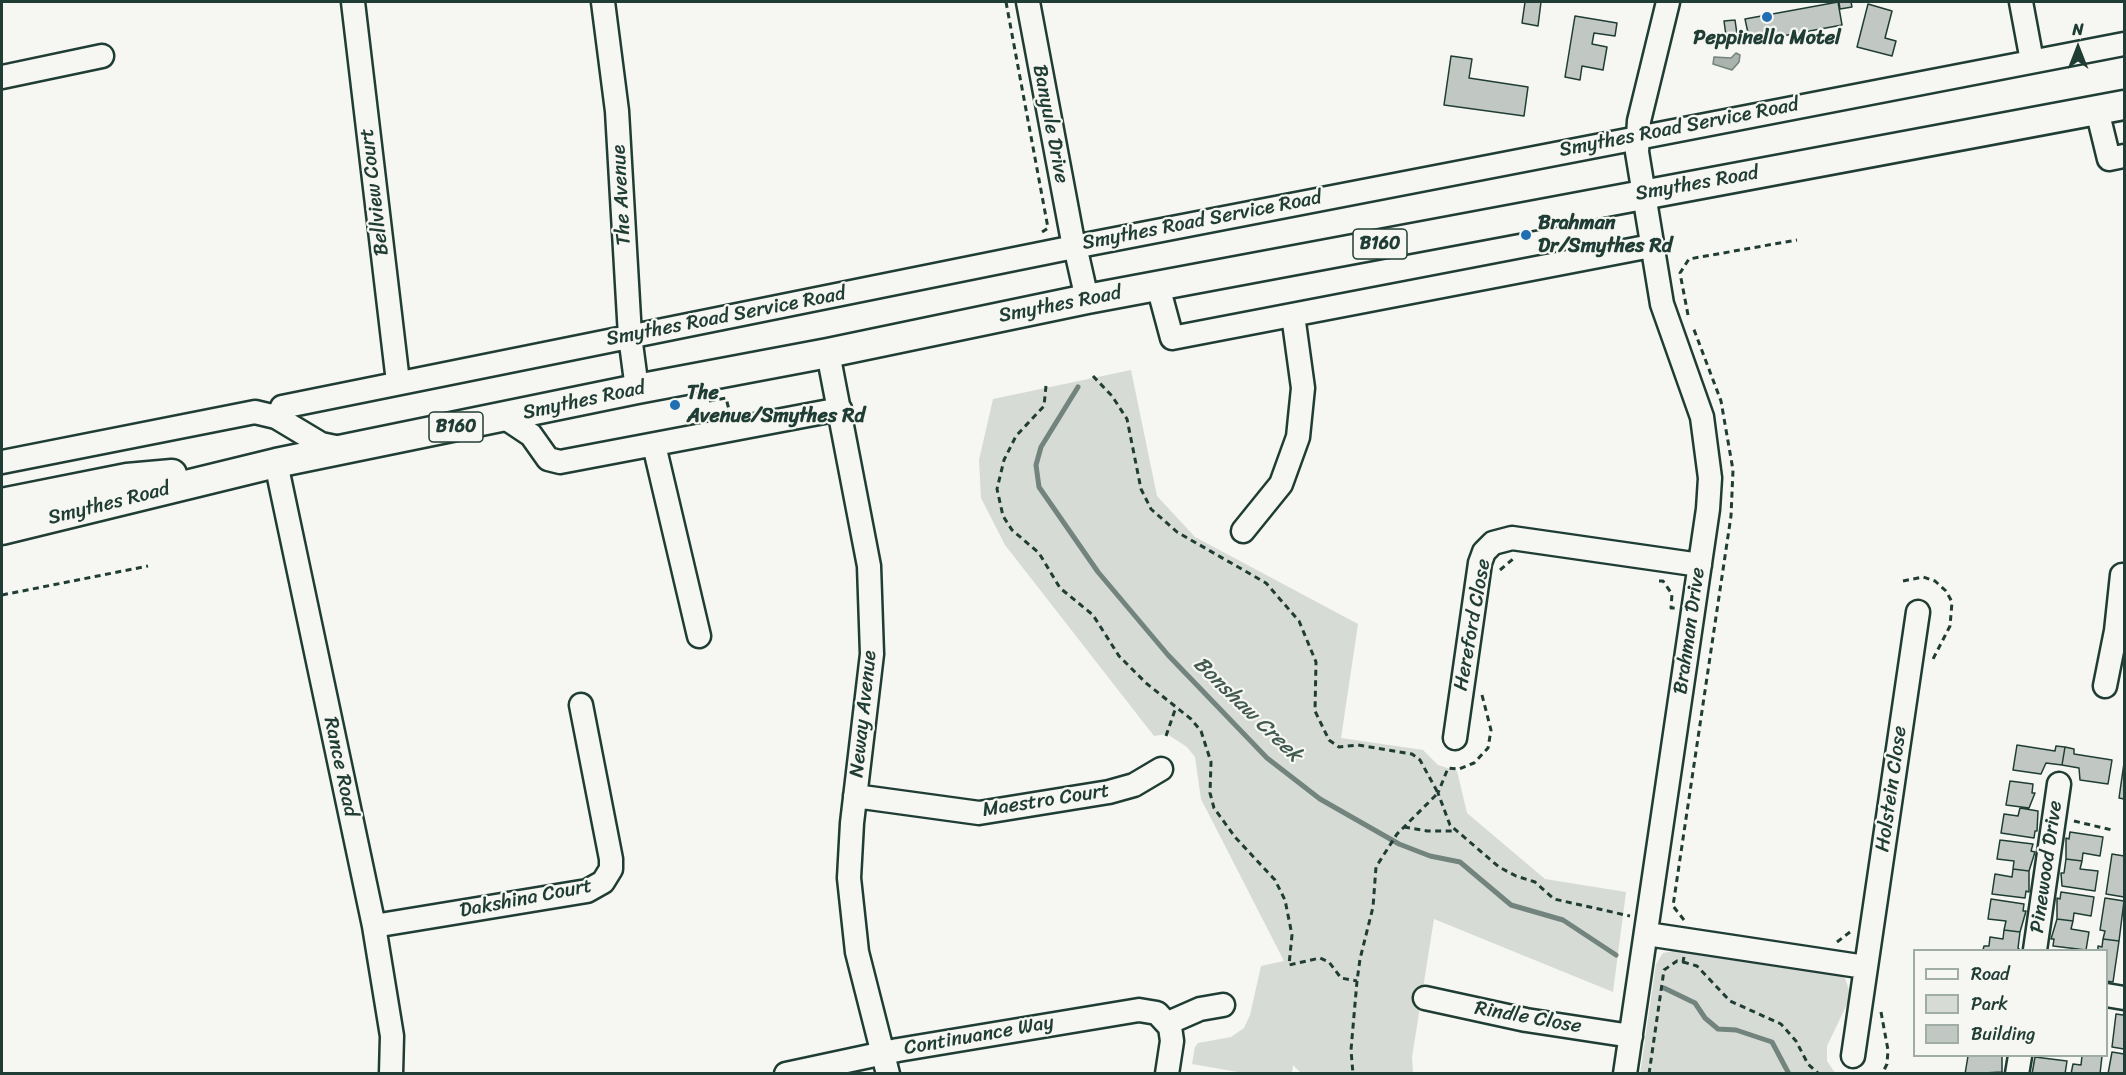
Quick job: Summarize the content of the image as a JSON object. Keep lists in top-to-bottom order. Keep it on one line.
{"streets":{"main road":["Smythes Road","B160"],"street":["Banyule Drive","Smythes Road Service Road","Bellview Court","The Avenue","Hereford Close","Brahman Drive","Neway Avenue","Rance Road","Holstein Close","Maestro Court","Pinewood Drive","Dakshina Court","Rindle Close","Continuance Way"]},"crossings":[["Banyule Drive","Smythes Road Service Road"],["Banyule Drive","Smythes Road"],["Smythes Road Service Road","Bellview Court"],["Smythes Road Service Road","The Avenue"],["Smythes Road Service Road","Brahman Drive"],["Smythes Road","The Avenue"],["Smythes Road","B160"],["Smythes Road","Brahman Drive"],["Smythes Road","Neway Avenue"],["Smythes Road","Rance Road"],["B160","Rance Road"],["Hereford Close","Brahman Drive"],["Brahman Drive","Rindle Close"],["Neway Avenue","Maestro Court"],["Neway Avenue","Continuance Way"],["Rance Road","Dakshina Court"]],"water":["Bonshaw Creek"],"places":["Peppinella Motel","Brahman Dr/Smythes Rd","The Avenue/Smythes Rd"],"legend":["Road","Park","Building"],"north":"top"}
